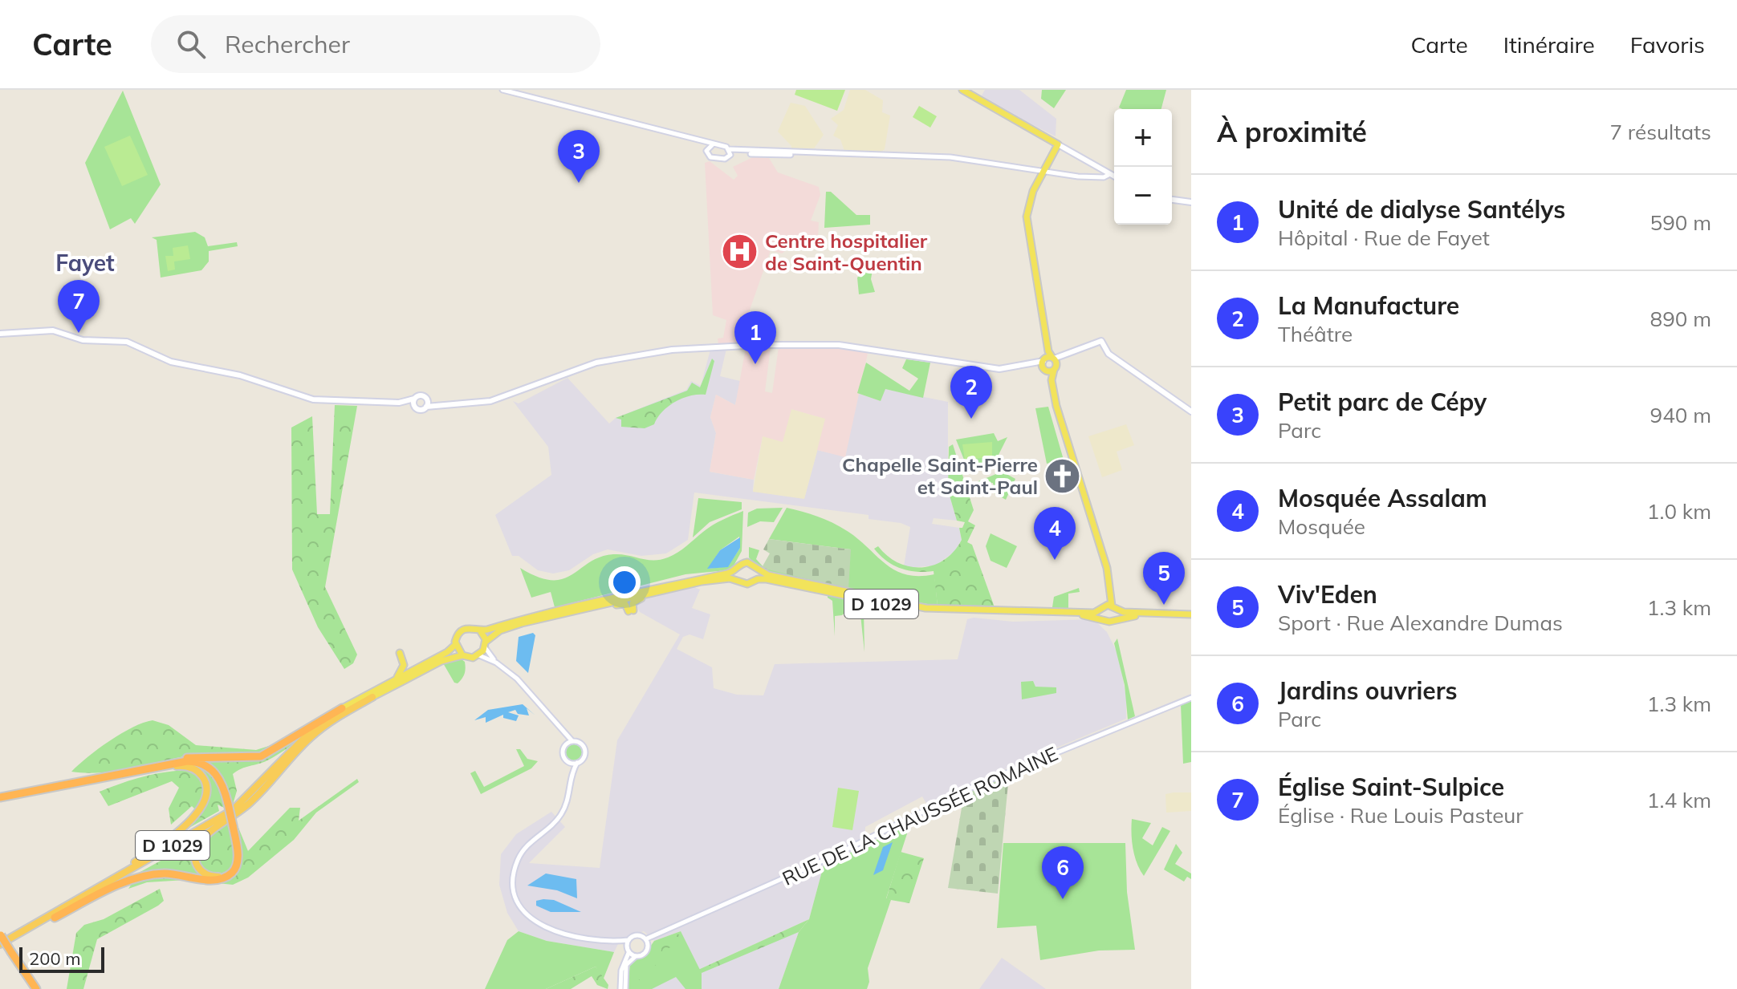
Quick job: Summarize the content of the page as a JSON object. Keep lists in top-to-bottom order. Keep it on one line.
{"streets":{"highway":["D 1029"],"street":["RUE DE LA CHAUSSÉE ROMAINE"]},"districts":["Fayet"],"places":{"hospital":["Centre hospitalier de Saint-Quentin"],"church":["Chapelle Saint-Pierre et Saint-Paul"]},"scale_bar":"200 m","page":{"header":"Carte","search":"Rechercher","nav":["Carte","Itinéraire","Favoris"],"heading":["À proximité","7 résultats"],"map_buttons":["+","−"],"pins":["3","7","1","2","4","5","6"],"list":[{"mark":"1","name":"Unité de dialyse Santélys","note":"Hôpital · Rue de Fayet","value":"590 m"},{"mark":"2","name":"La Manufacture","note":"Théâtre","value":"890 m"},{"mark":"3","name":"Petit parc de Cépy","note":"Parc","value":"940 m"},{"mark":"4","name":"Mosquée Assalam","note":"Mosquée","value":"1.0 km"},{"mark":"5","name":"Viv'Eden","note":"Sport · Rue Alexandre Dumas","value":"1.3 km"},{"mark":"6","name":"Jardins ouvriers","note":"Parc","value":"1.3 km"},{"mark":"7","name":"Église Saint-Sulpice","note":"Église · Rue Louis Pasteur","value":"1.4 km"}],"scale":"200 m"}}
